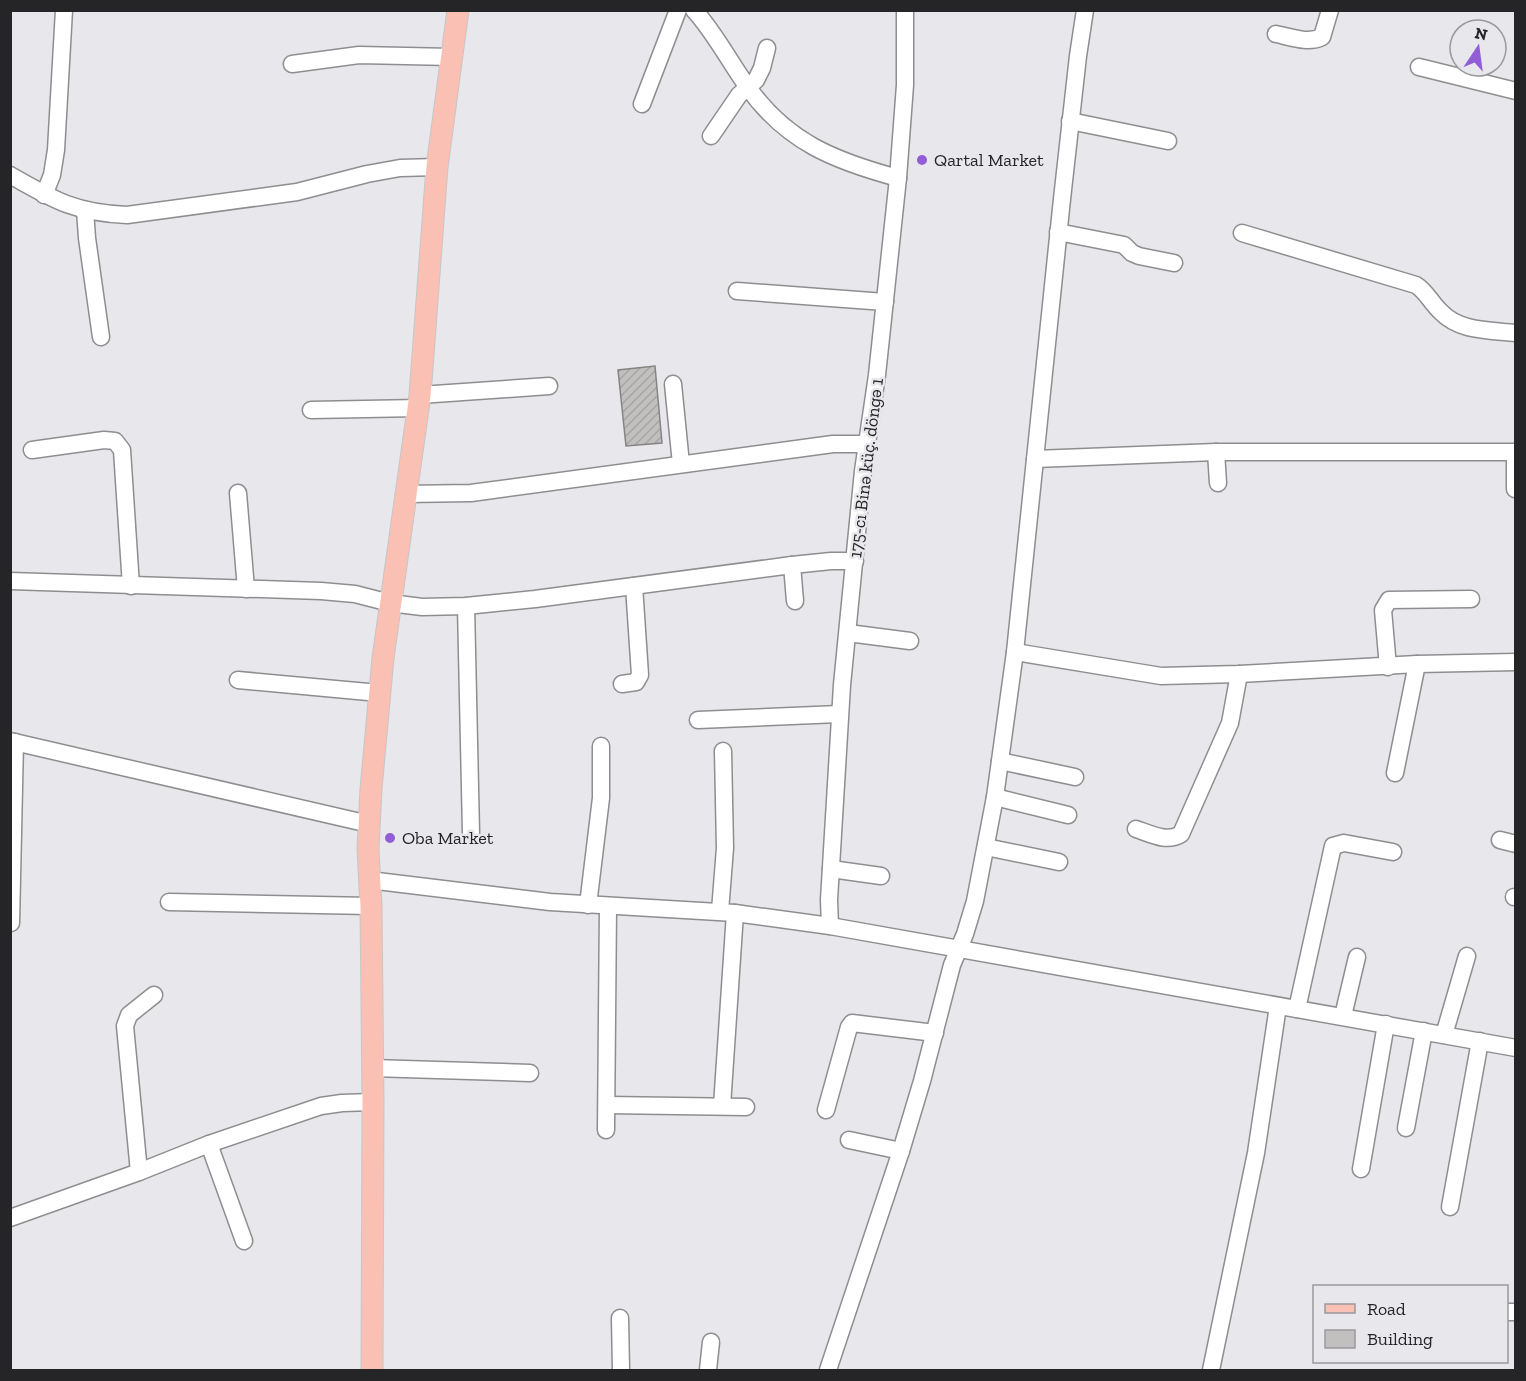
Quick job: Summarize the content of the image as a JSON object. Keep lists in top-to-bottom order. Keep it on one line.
{"streets":{"street":["175-cı Binə küç. döngə 1"]},"places":["Qartal Market","Oba Market"],"legend":["Road","Building"],"north":"top"}
